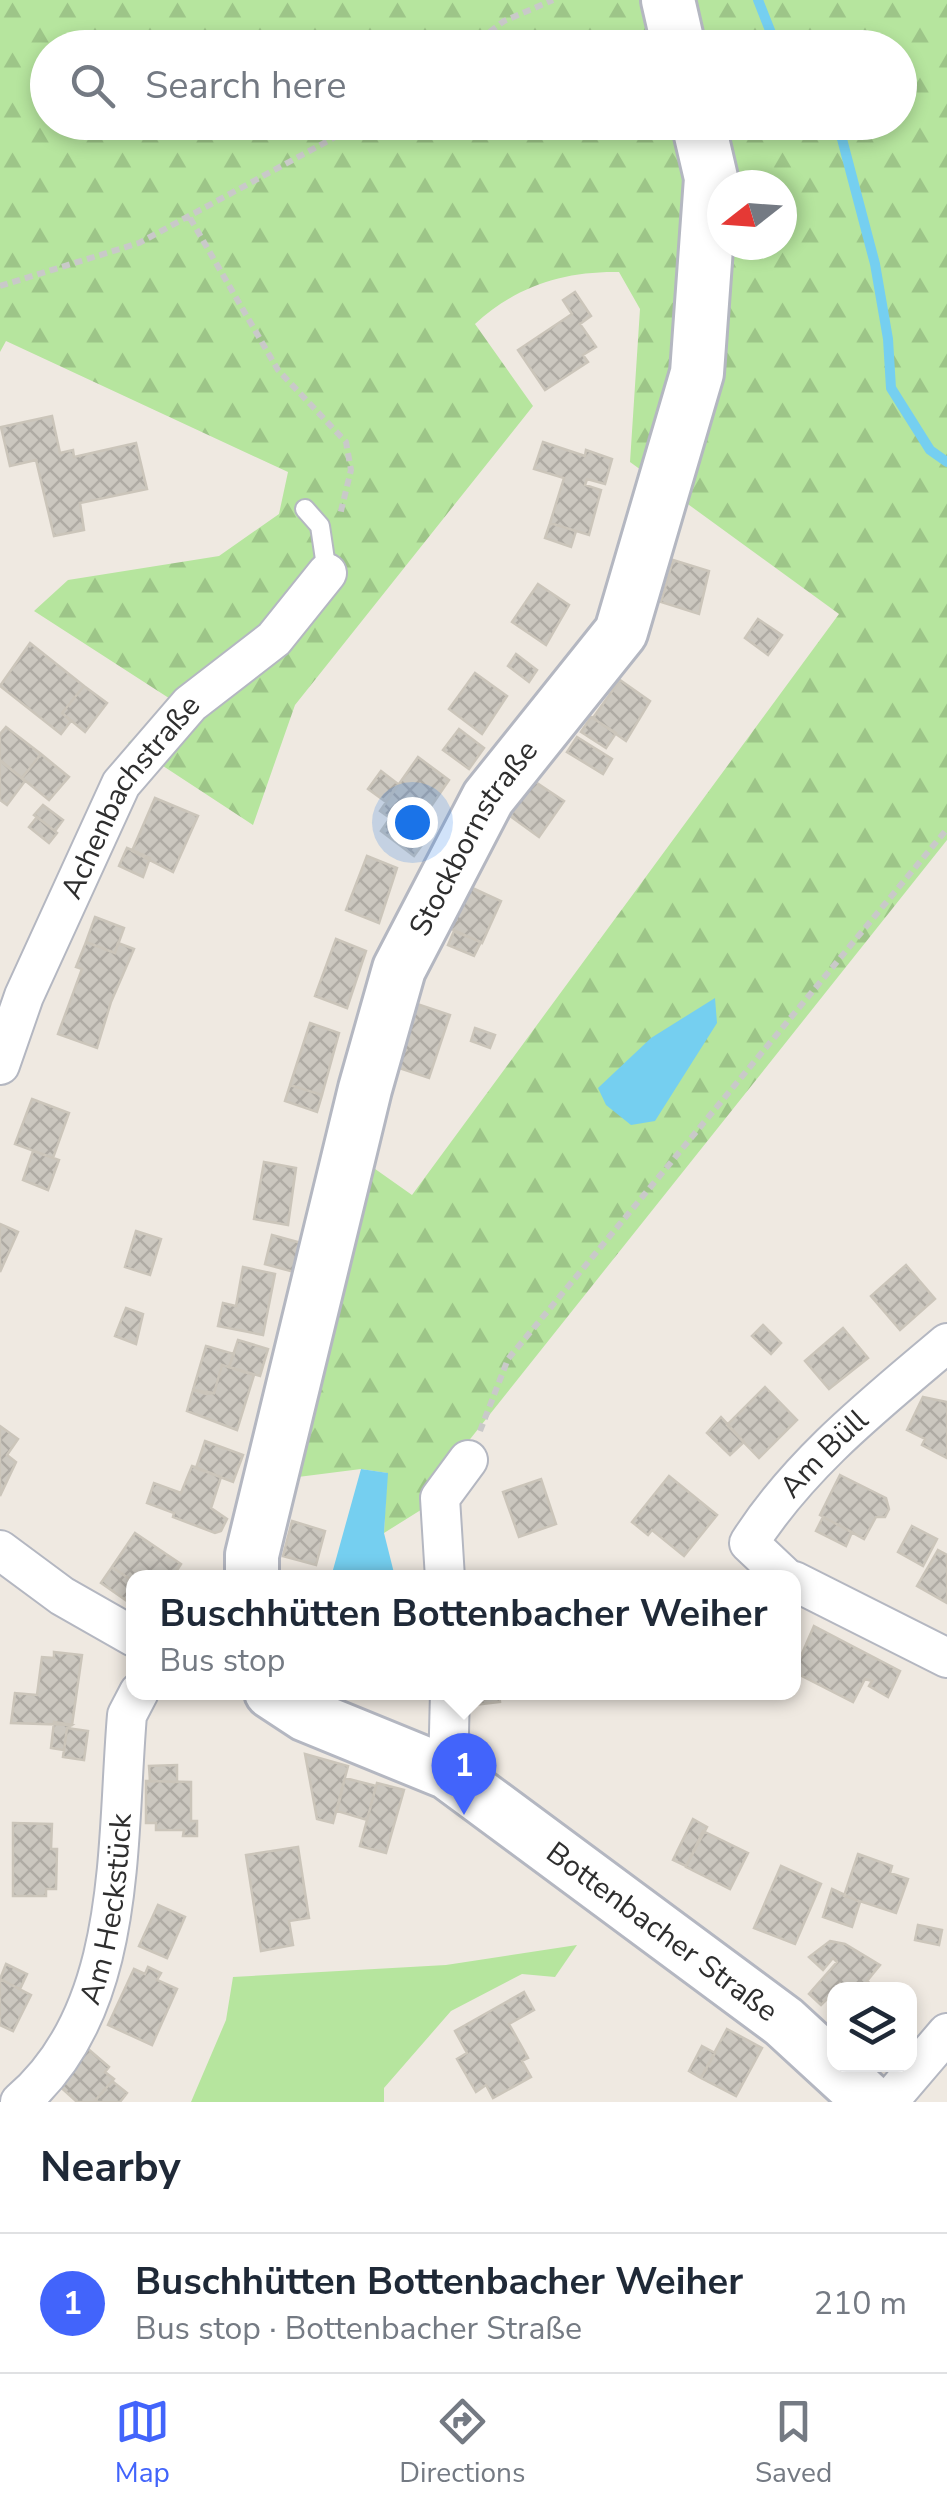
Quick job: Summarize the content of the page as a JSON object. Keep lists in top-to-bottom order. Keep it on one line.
{"streets":{"street":["Achenbachstraße","Stockbornstraße","Am Büll","Am Heckstück","Bottenbacher Straße"]},"north":"left","page":{"search":"Search here","popup":["Buschhütten Bottenbacher Weiher","Bus stop"],"pins":"1","heading":"Nearby","list":[{"mark":"1","name":"Buschhütten Bottenbacher Weiher","note":"Bus stop · Bottenbacher Straße","value":"210 m"}],"nav":["Map","Directions","Saved"]}}
